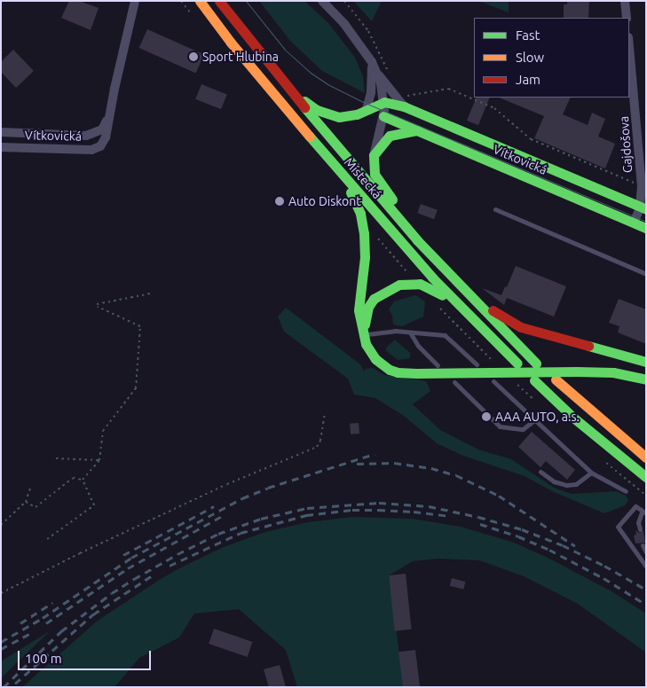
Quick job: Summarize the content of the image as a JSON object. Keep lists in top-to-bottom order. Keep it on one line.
{"streets":{"main road":["Vítkovická","Místecká"],"street":["Gajdošova"]},"crossings":[["Vítkovická","Gajdošova"]],"places":["Sport Hlubina","Auto Diskont","AAA AUTO, a.s."],"legend":["Fast","Slow","Jam"],"scale_bar":"100 m"}
